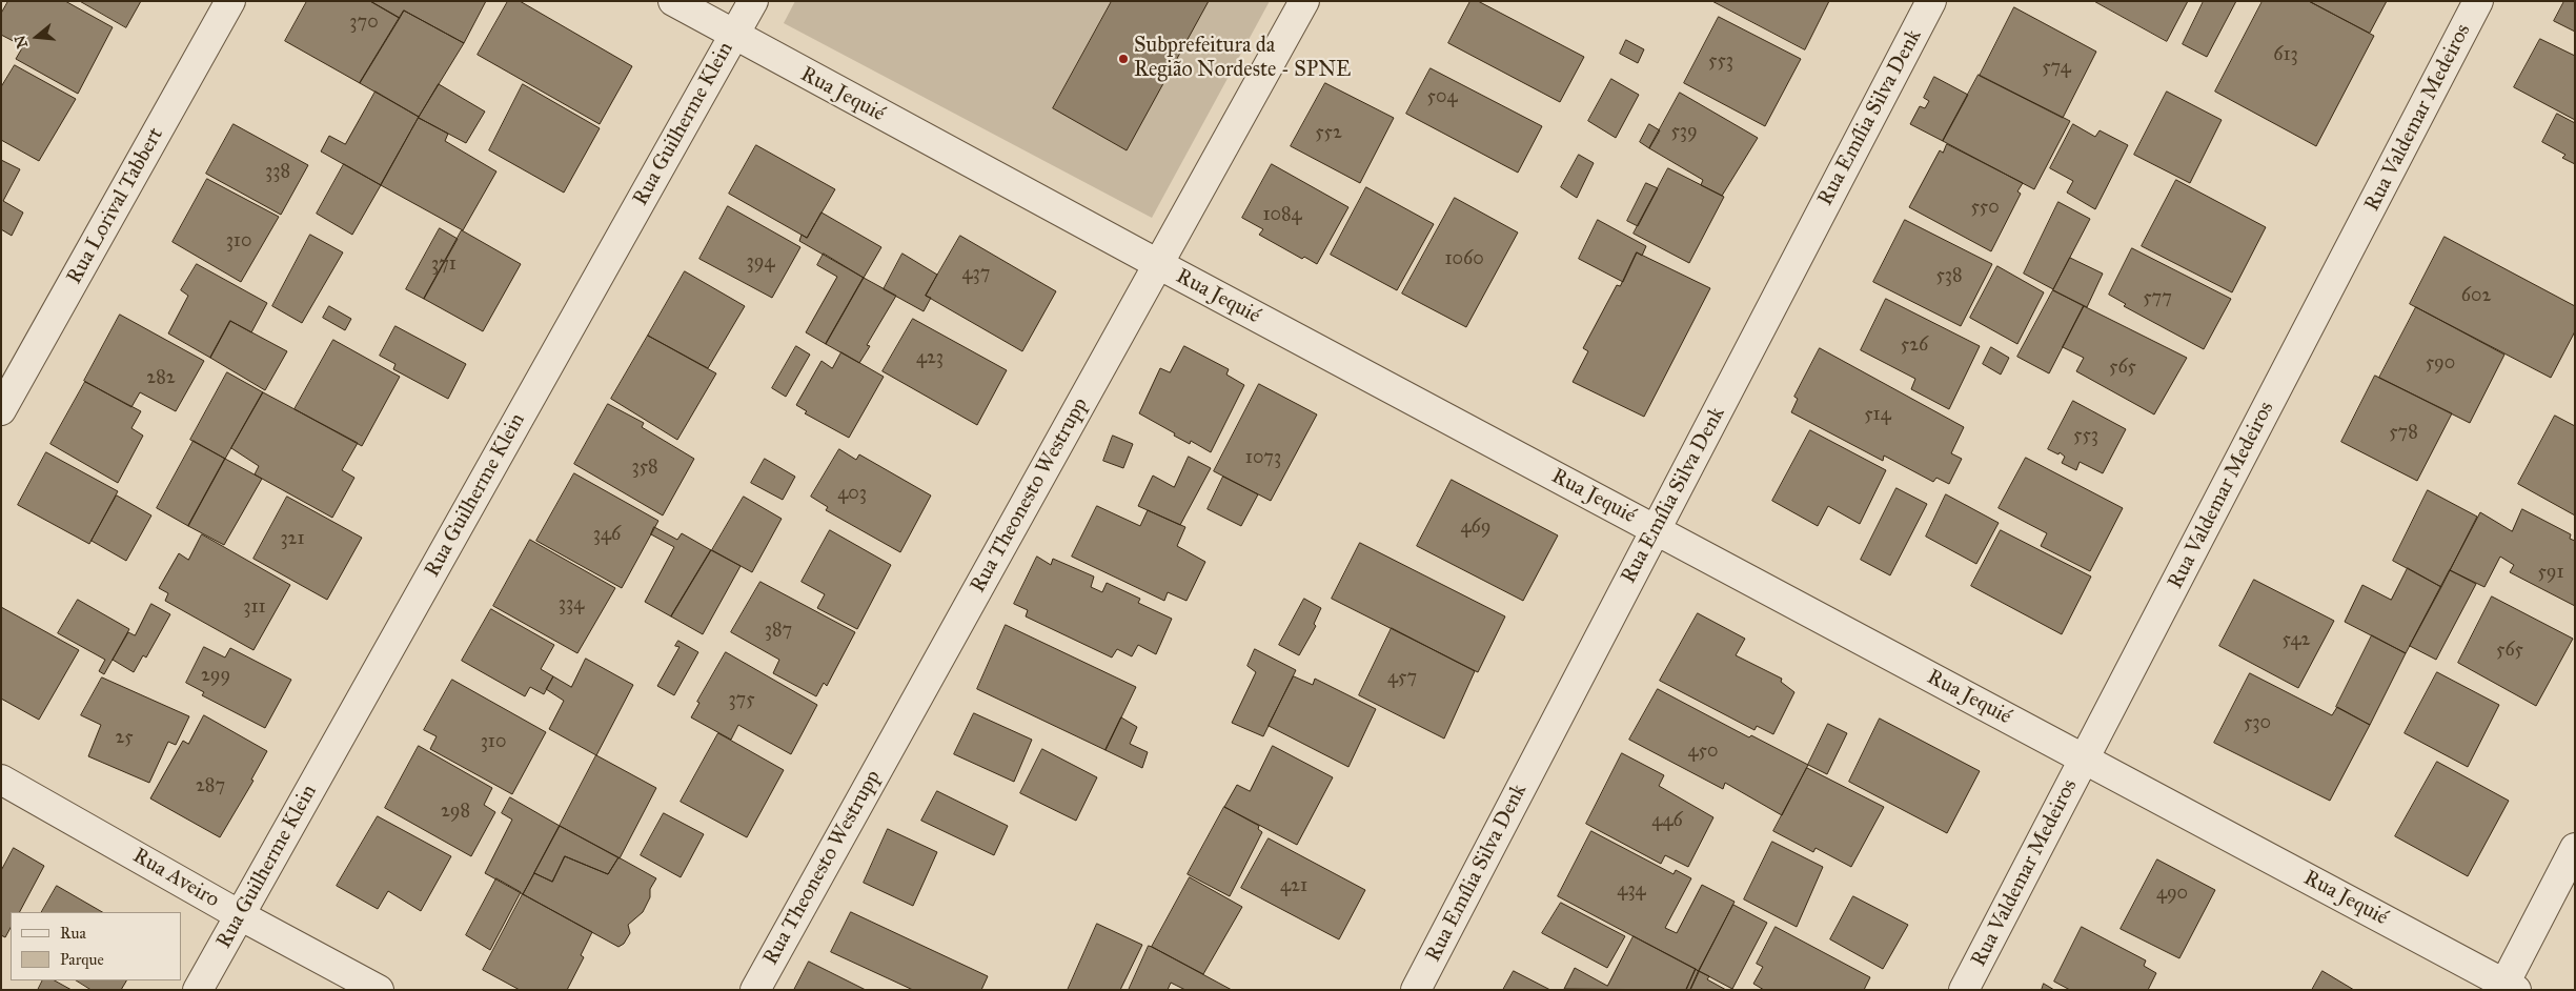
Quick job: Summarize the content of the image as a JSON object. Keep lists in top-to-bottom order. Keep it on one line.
{"streets":{"street":["Rua Jequié","Rua Emília Silva Denk","Rua Valdemar Medeiros","Rua Guilherme Klein","Rua Lorival Tabbert","Rua Theonesto Westrupp","Rua Aveiro"]},"crossings":[["Rua Jequié","Rua Emília Silva Denk"],["Rua Jequié","Rua Valdemar Medeiros"],["Rua Jequié","Rua Guilherme Klein"],["Rua Jequié","Rua Theonesto Westrupp"],["Rua Guilherme Klein","Rua Aveiro"]],"places":["Subprefeitura da Região Nordeste - SPNE"],"house_numbers":["370","613","553","574","504","539","552","338","550","1084","310","1060","394","371","437","538","602","577","526","423","590","565","282","514","578","553","1073","358","403","469","346","321","591","334","311","387","542","565","299","457","375","530","25","310","450","287","298","446","421","434","490"],"legend":["Rua","Parque"],"north":"left"}
